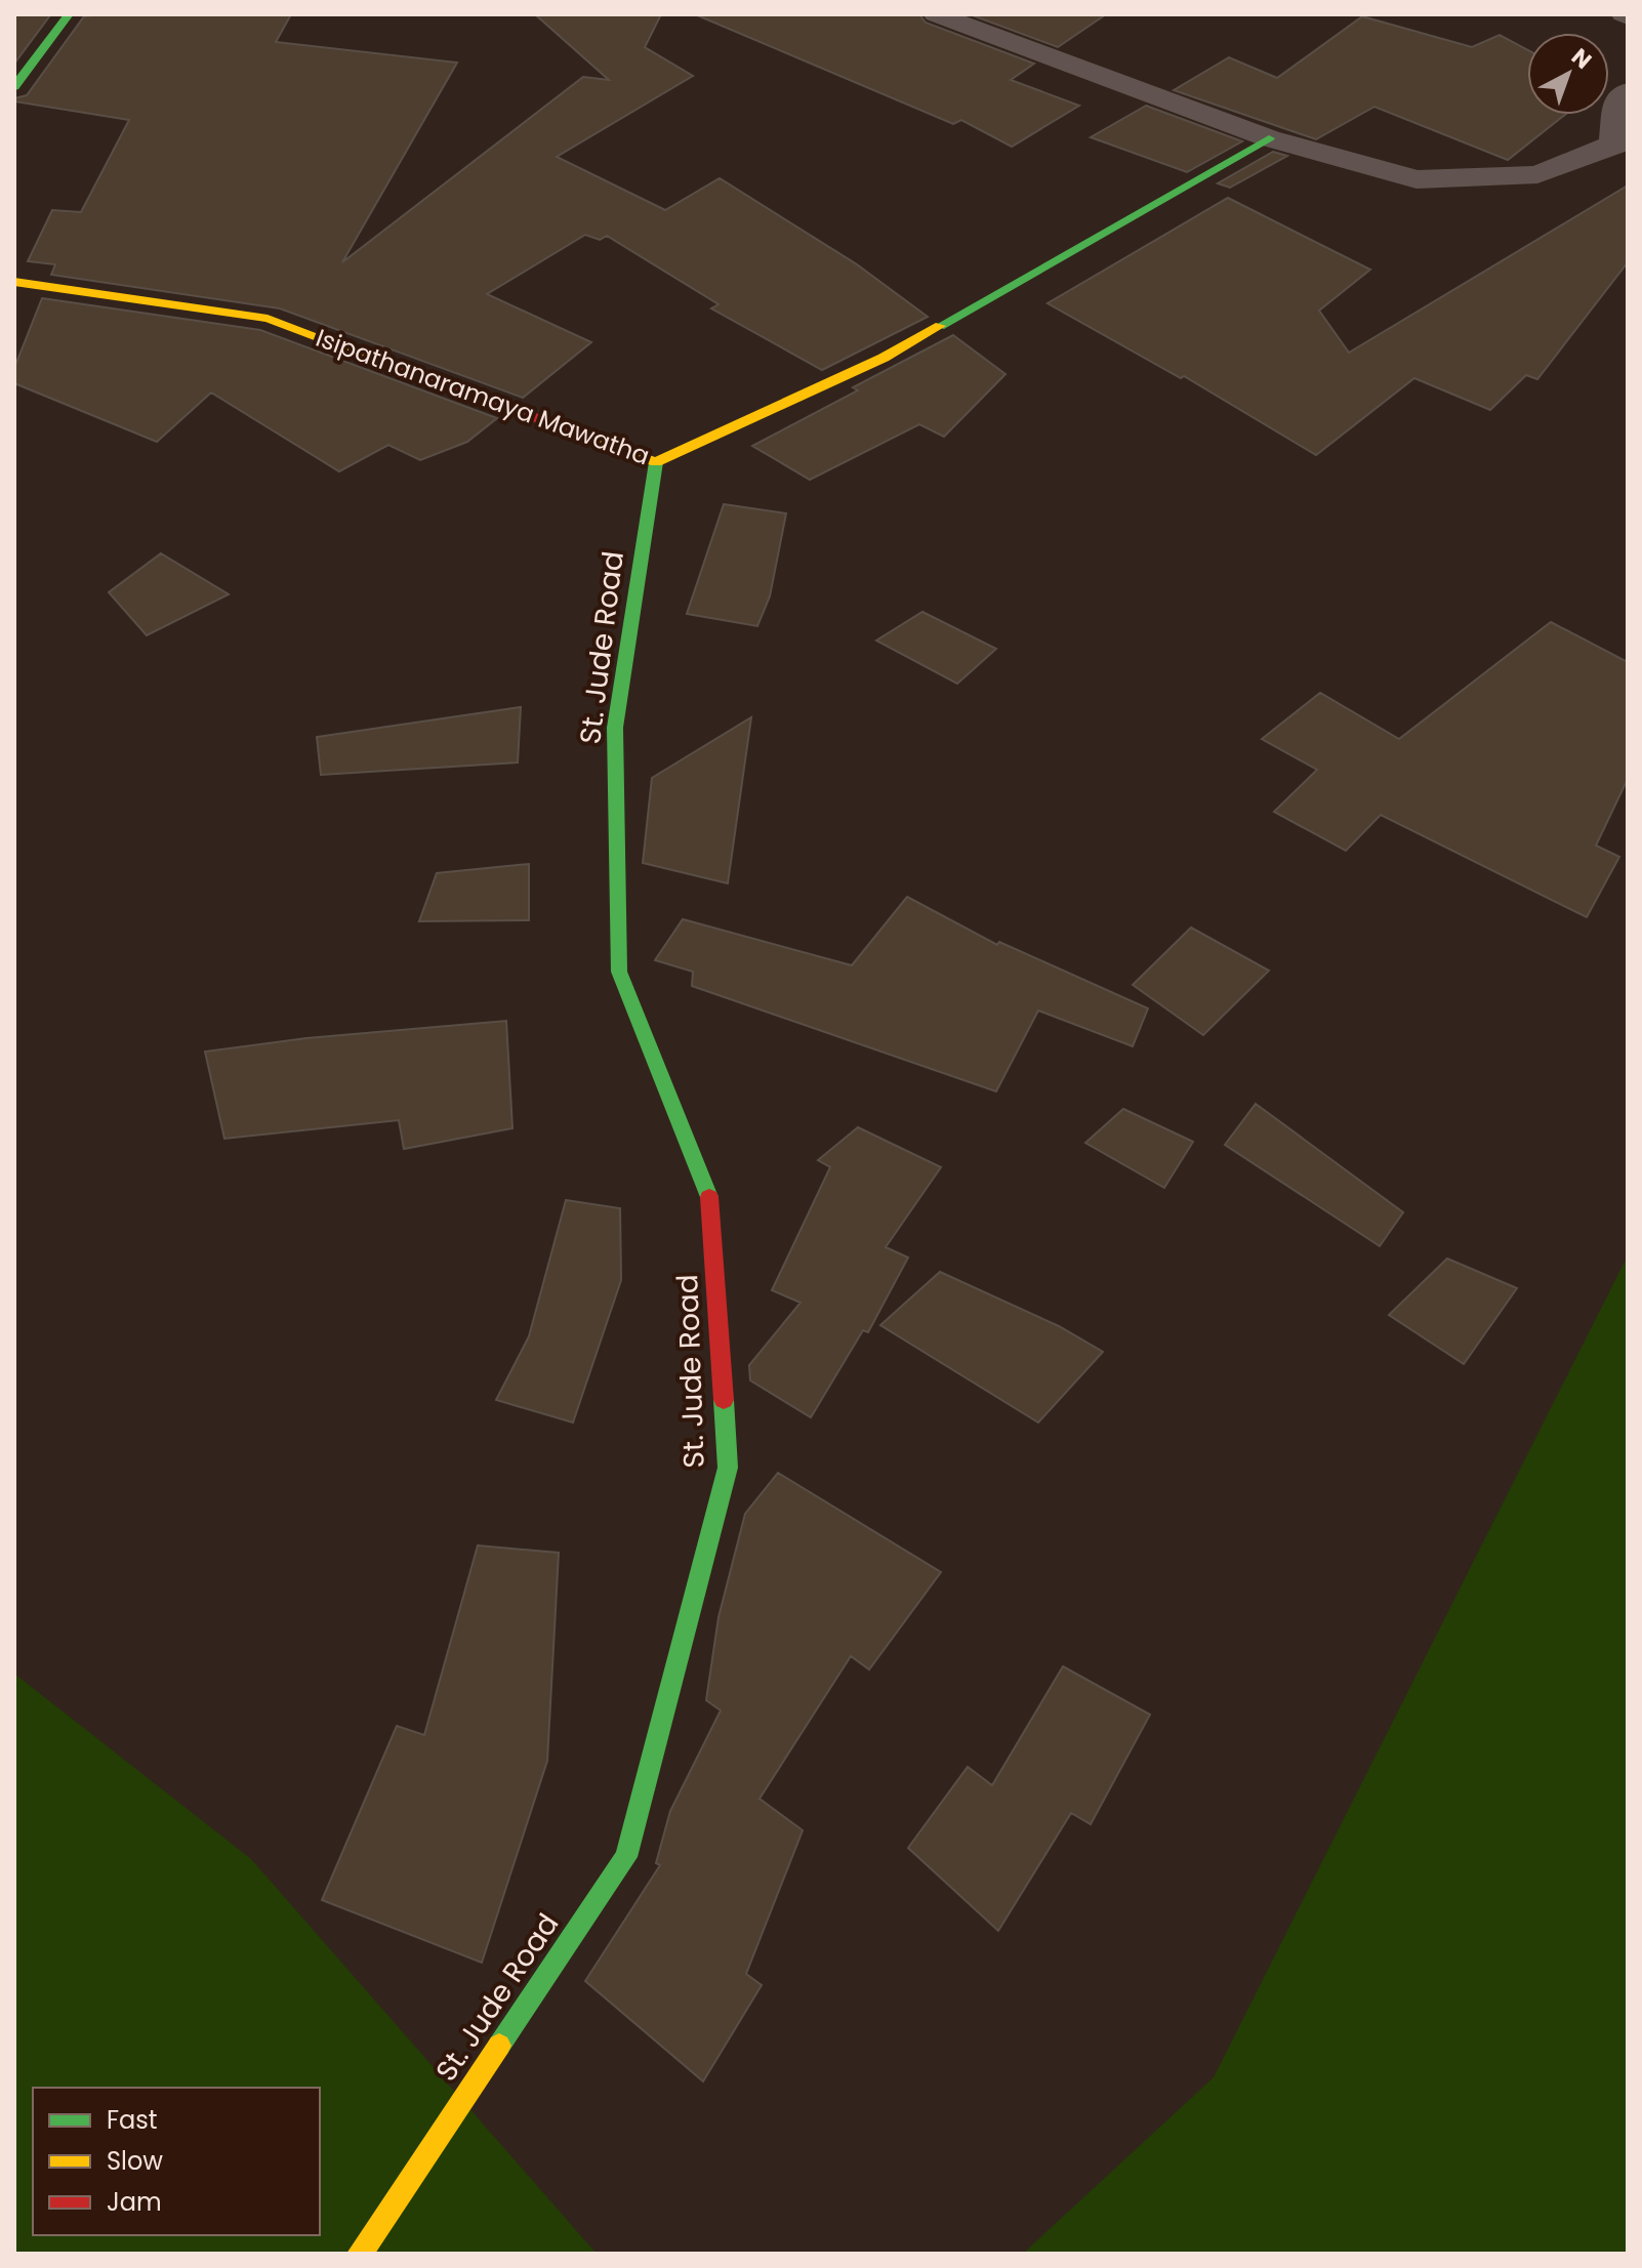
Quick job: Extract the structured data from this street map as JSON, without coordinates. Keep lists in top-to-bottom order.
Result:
{
  "streets": {
    "street": ["Isipathanaramaya Mawatha", "St. Jude Road"]
  },
  "crossings": [
    ["Isipathanaramaya Mawatha", "St. Jude Road"]
  ],
  "legend": ["Fast", "Slow", "Jam"],
  "north": "top right"
}
